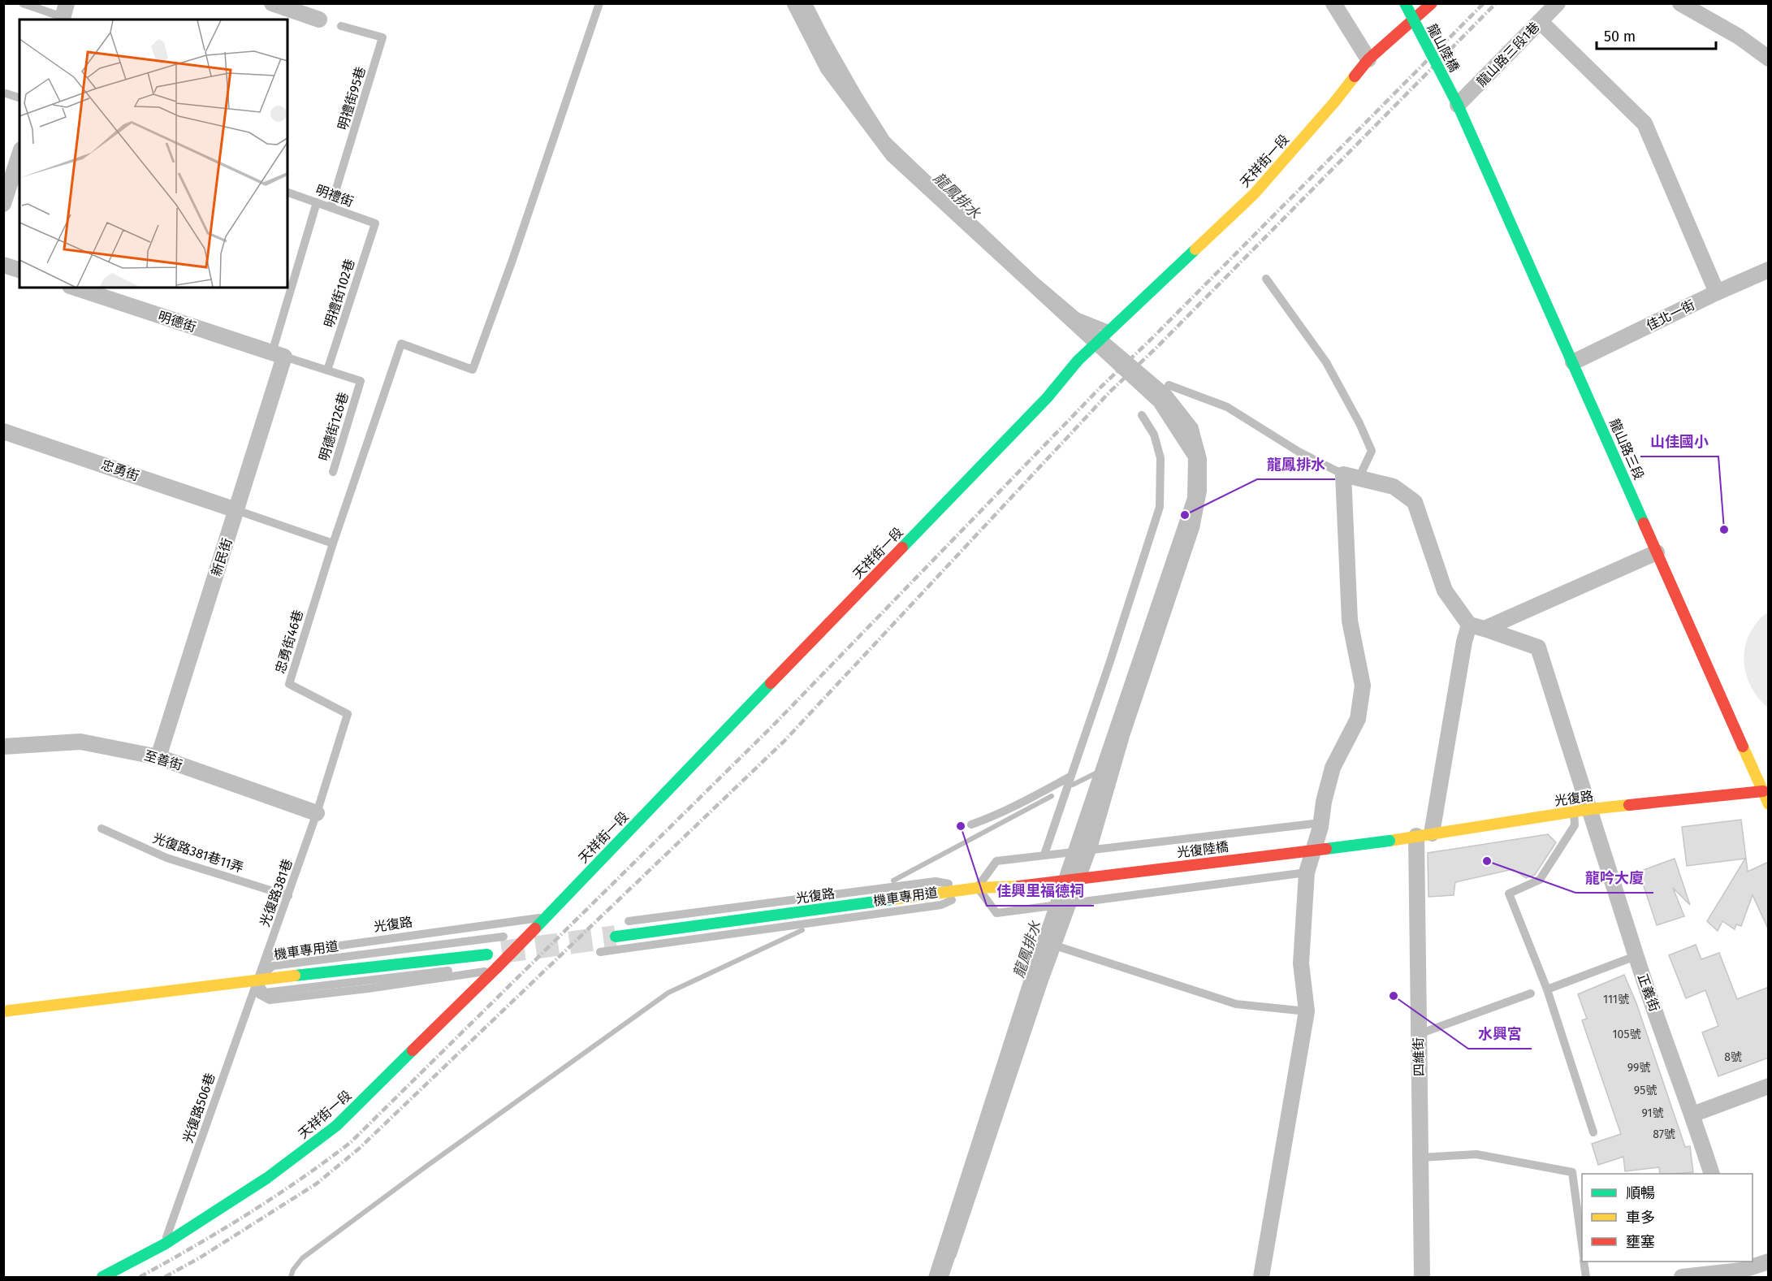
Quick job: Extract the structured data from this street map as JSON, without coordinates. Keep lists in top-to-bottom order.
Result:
{
  "streets": {
    "street": [
      "龍山陸橋",
      "龍山路三段1巷",
      "天祥街一段",
      "佳北一街",
      "明德街",
      "龍山路三段",
      "忠勇街",
      "新民街",
      "至善街",
      "光復路",
      "光復陸橋",
      "正義街",
      "四維街"
    ],
    "lane": [
      "明禮街95巷",
      "明禮街",
      "明禮街102巷",
      "明德街126巷",
      "忠勇街46巷",
      "光復路381巷11弄",
      "光復路381巷",
      "機車專用道",
      "光復路506巷"
    ]
  },
  "crossings": [
    ["龍山陸橋", "龍山路三段1巷"],
    ["龍山陸橋", "龍山路三段"],
    ["龍山路三段1巷", "龍山路三段"],
    ["明禮街95巷", "明禮街"],
    ["天祥街一段", "光復路"],
    ["天祥街一段", "光復路506巷"],
    ["明禮街", "明禮街102巷"],
    ["明禮街102巷", "明德街126巷"],
    ["佳北一街", "龍山路三段"],
    ["明德街", "明德街126巷"],
    ["明德街", "新民街"],
    ["明德街126巷", "新民街"],
    ["龍山路三段", "光復路"],
    ["忠勇街", "新民街"],
    ["新民街", "至善街"],
    ["忠勇街46巷", "至善街"],
    ["忠勇街46巷", "光復路381巷"],
    ["至善街", "光復路381巷"],
    ["光復路", "光復陸橋"],
    ["光復路", "光復路381巷"],
    ["光復路", "機車專用道"],
    ["光復路", "正義街"],
    ["光復路", "四維街"],
    ["光復路", "光復路506巷"],
    ["光復路381巷11弄", "光復路381巷"],
    ["光復路381巷", "機車專用道"],
    ["光復路381巷", "光復路506巷"],
    ["機車專用道", "光復路506巷"],
    ["正義街", "四維街"]
  ],
  "water": ["龍鳳排水"],
  "places": [
    "龍鳳排水",
    "山佳國小",
    "佳興里福德祠",
    "龍吟大廈",
    "水興宮"
  ],
  "house_numbers": [
    "111號",
    "105號",
    "8號",
    "99號",
    "95號",
    "91號",
    "87號"
  ],
  "legend": ["順暢", "車多", "壅塞"],
  "scale_bar": "50 m"
}
